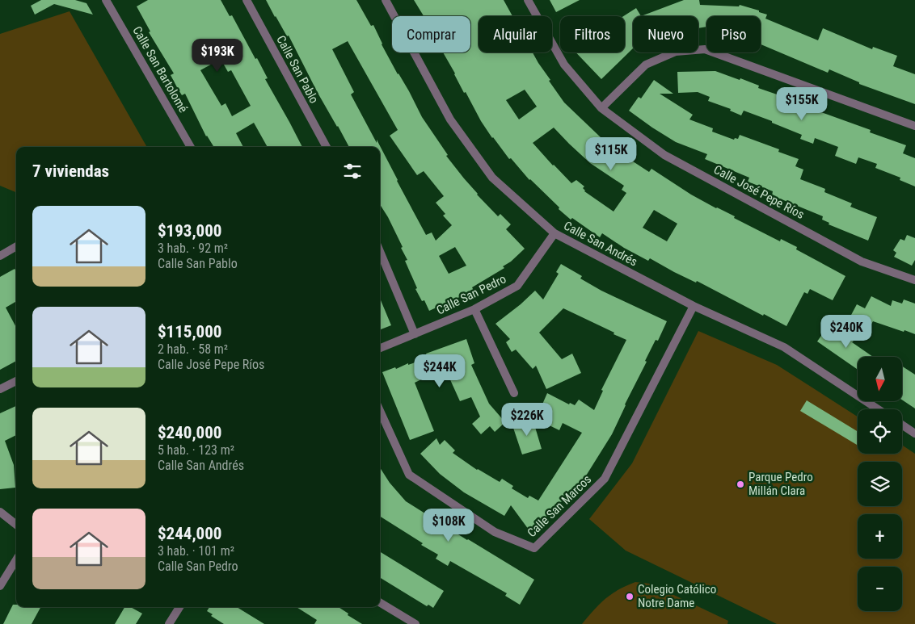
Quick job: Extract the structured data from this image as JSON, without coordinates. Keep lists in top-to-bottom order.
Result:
{
  "streets": {
    "street": [
      "Calle San Bartolomé",
      "Calle San Pablo",
      "Calle José Pepe Ríos",
      "Calle San Andrés",
      "Calle San Pedro",
      "Calle San Marcos"
    ]
  },
  "crossings": [
    ["Calle San Andrés", "Calle San Pedro"],
    ["Calle San Andrés", "Calle San Marcos"]
  ],
  "places": ["Parque Pedro Millán Clara", "Colegio Católico Notre Dame"],
  "north": "bottom",
  "page": {
    "chip": [
      "Comprar",
      "Alquilar",
      "Filtros",
      "Nuevo",
      "Piso"
    ],
    "price": [
      "$193K",
      "$155K",
      "$115K",
      "$240K",
      "$244K",
      "$226K",
      "$108K"
    ],
    "heading": "7 viviendas",
    "list": [
      {
        "name": "$193,000",
        "note": "3 hab. · 92 m² · Calle San Pablo"
      },
      {
        "name": "$115,000",
        "note": "2 hab. · 58 m² · Calle José Pepe Ríos"
      },
      {
        "name": "$240,000",
        "note": "5 hab. · 123 m² · Calle San Andrés"
      },
      {
        "name": "$244,000",
        "note": "3 hab. · 101 m² · Calle San Pedro"
      }
    ],
    "map_buttons": ["+", "−"]
  }
}
